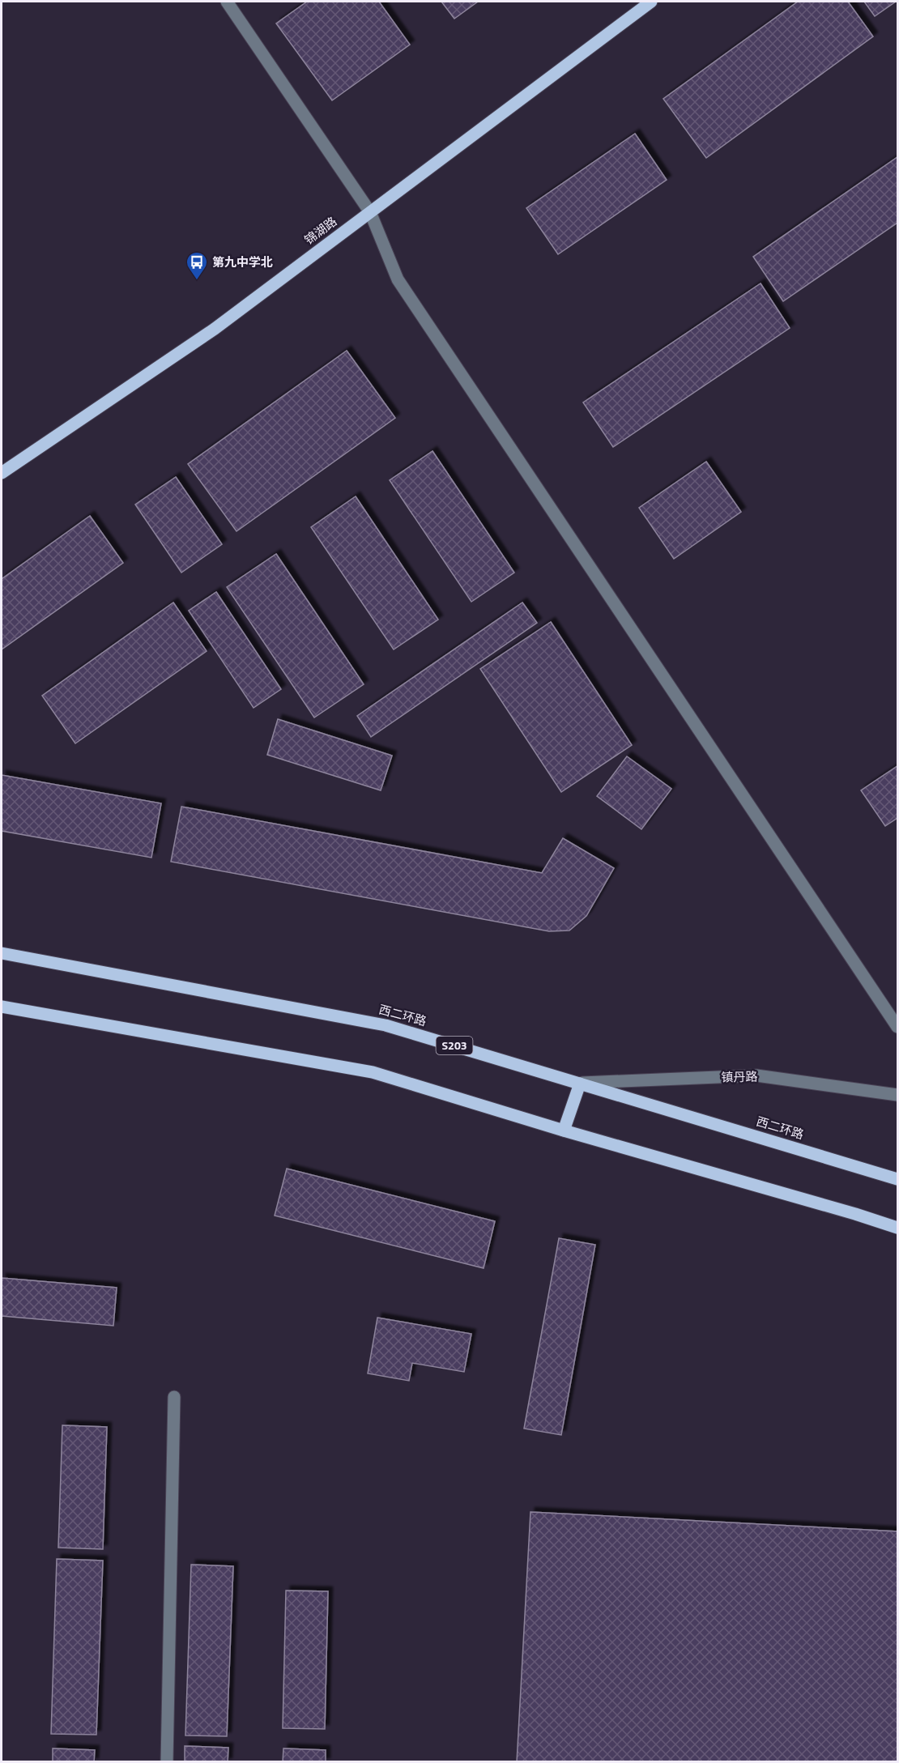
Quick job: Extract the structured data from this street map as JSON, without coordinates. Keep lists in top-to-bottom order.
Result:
{
  "streets": {
    "main road": ["锦湖路", "西二环路", "S203"],
    "street": ["镇丹路"]
  },
  "crossings": [
    ["西二环路", "镇丹路"]
  ],
  "places": {
    "bus stop": ["第九中学北"]
  }
}
